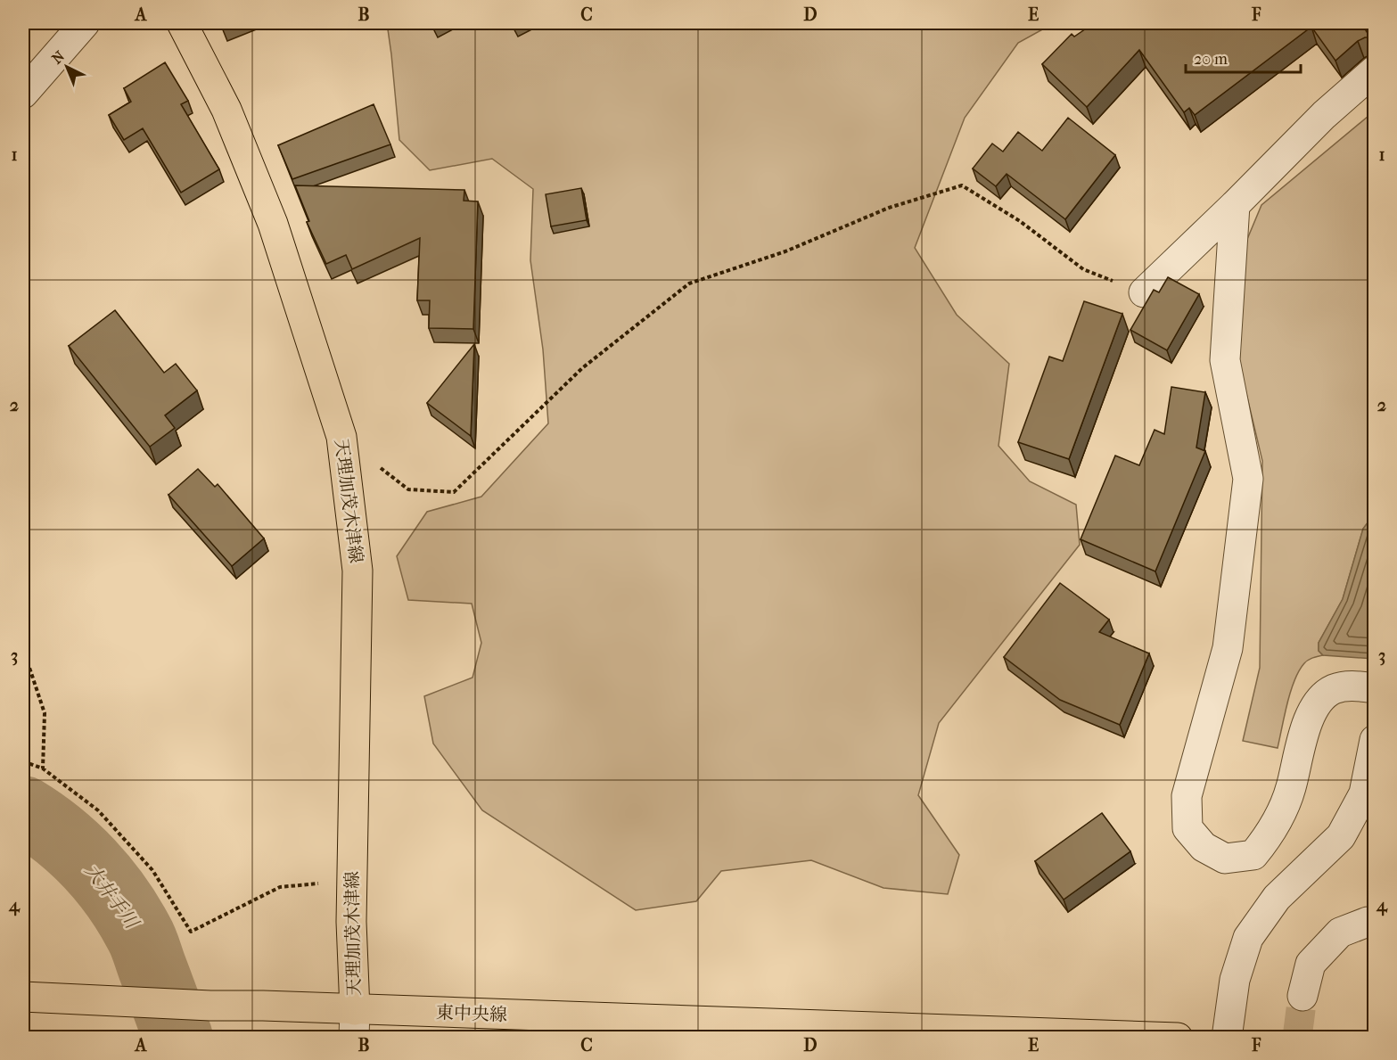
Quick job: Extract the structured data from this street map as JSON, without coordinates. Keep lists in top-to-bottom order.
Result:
{
  "streets": {
    "main road": ["天理加茂木津線", "東中央線"]
  },
  "crossings": [
    ["天理加茂木津線", "東中央線"]
  ],
  "water": ["大井手川"],
  "scale_bar": "20 m",
  "north": "top left",
  "grid": {
    "columns": [
      "A",
      "B",
      "C",
      "D",
      "E",
      "F"
    ],
    "rows": [
      "1",
      "2",
      "3",
      "4"
    ]
  }
}
